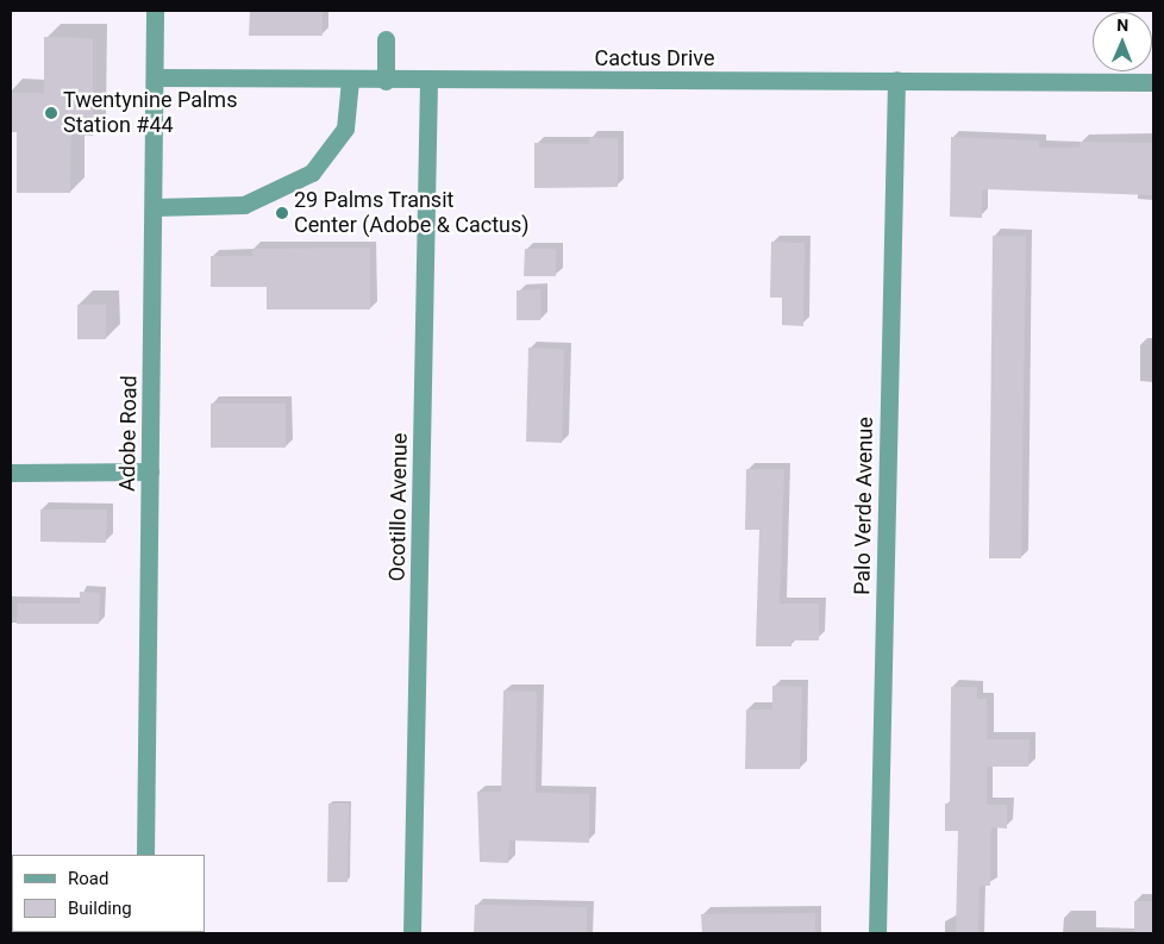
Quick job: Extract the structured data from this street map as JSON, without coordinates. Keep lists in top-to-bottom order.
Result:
{
  "streets": {
    "street": [
      "Cactus Drive",
      "Adobe Road",
      "Palo Verde Avenue",
      "Ocotillo Avenue"
    ]
  },
  "crossings": [
    ["Cactus Drive", "Adobe Road"],
    ["Cactus Drive", "Palo Verde Avenue"],
    ["Cactus Drive", "Ocotillo Avenue"]
  ],
  "places": ["Twentynine Palms Station #44", "29 Palms Transit Center (Adobe & Cactus)"],
  "legend": ["Road", "Building"],
  "north": "top"
}
